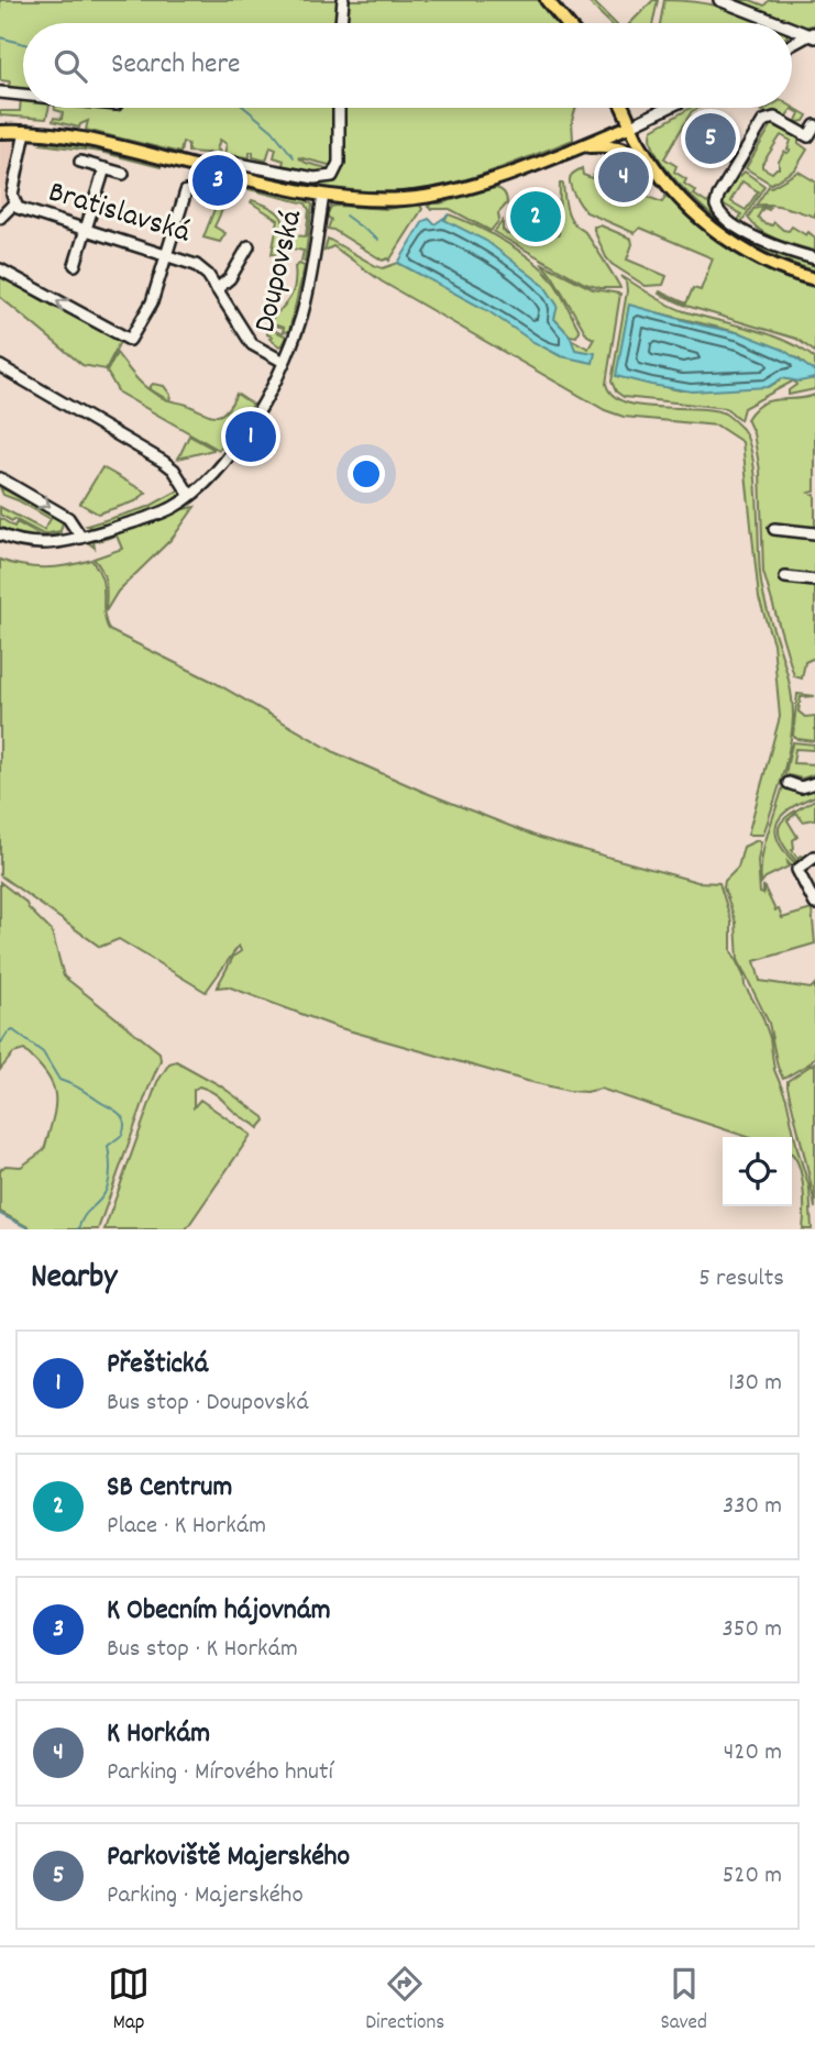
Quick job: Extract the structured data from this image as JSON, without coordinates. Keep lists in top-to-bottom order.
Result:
{
  "streets": {
    "street": ["Bratislavská", "Doupovská"]
  },
  "crossings": [
    ["Bratislavská", "Doupovská"]
  ],
  "page": {
    "search": "Search here",
    "pins": [
      "5",
      "4",
      "3",
      "2",
      "1"
    ],
    "heading": ["Nearby", "5 results"],
    "list": [
      {
        "mark": "1",
        "name": "Přeštická",
        "note": "Bus stop · Doupovská",
        "value": "130 m"
      },
      {
        "mark": "2",
        "name": "SB Centrum",
        "note": "Place · K Horkám",
        "value": "330 m"
      },
      {
        "mark": "3",
        "name": "K Obecním hájovnám",
        "note": "Bus stop · K Horkám",
        "value": "350 m"
      },
      {
        "mark": "4",
        "name": "K Horkám",
        "note": "Parking · Mírového hnutí",
        "value": "420 m"
      },
      {
        "mark": "5",
        "name": "Parkoviště Majerského",
        "note": "Parking · Majerského",
        "value": "520 m"
      }
    ],
    "nav": ["Map", "Directions", "Saved"]
  }
}
